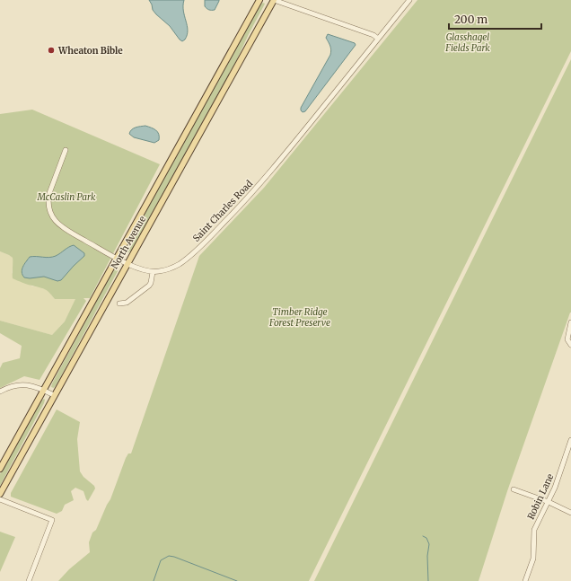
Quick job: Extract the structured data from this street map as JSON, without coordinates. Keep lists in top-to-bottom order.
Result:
{
  "streets": {
    "main road": ["North Avenue"],
    "street": ["Saint Charles Road", "Robin Lane"]
  },
  "crossings": [
    ["Saint Charles Road", "North Avenue"]
  ],
  "parks": ["Glasshagel Fields Park", "McCaslin Park", "Timber Ridge Forest Preserve"],
  "places": ["Wheaton Bible"],
  "scale_bar": "200 m"
}
